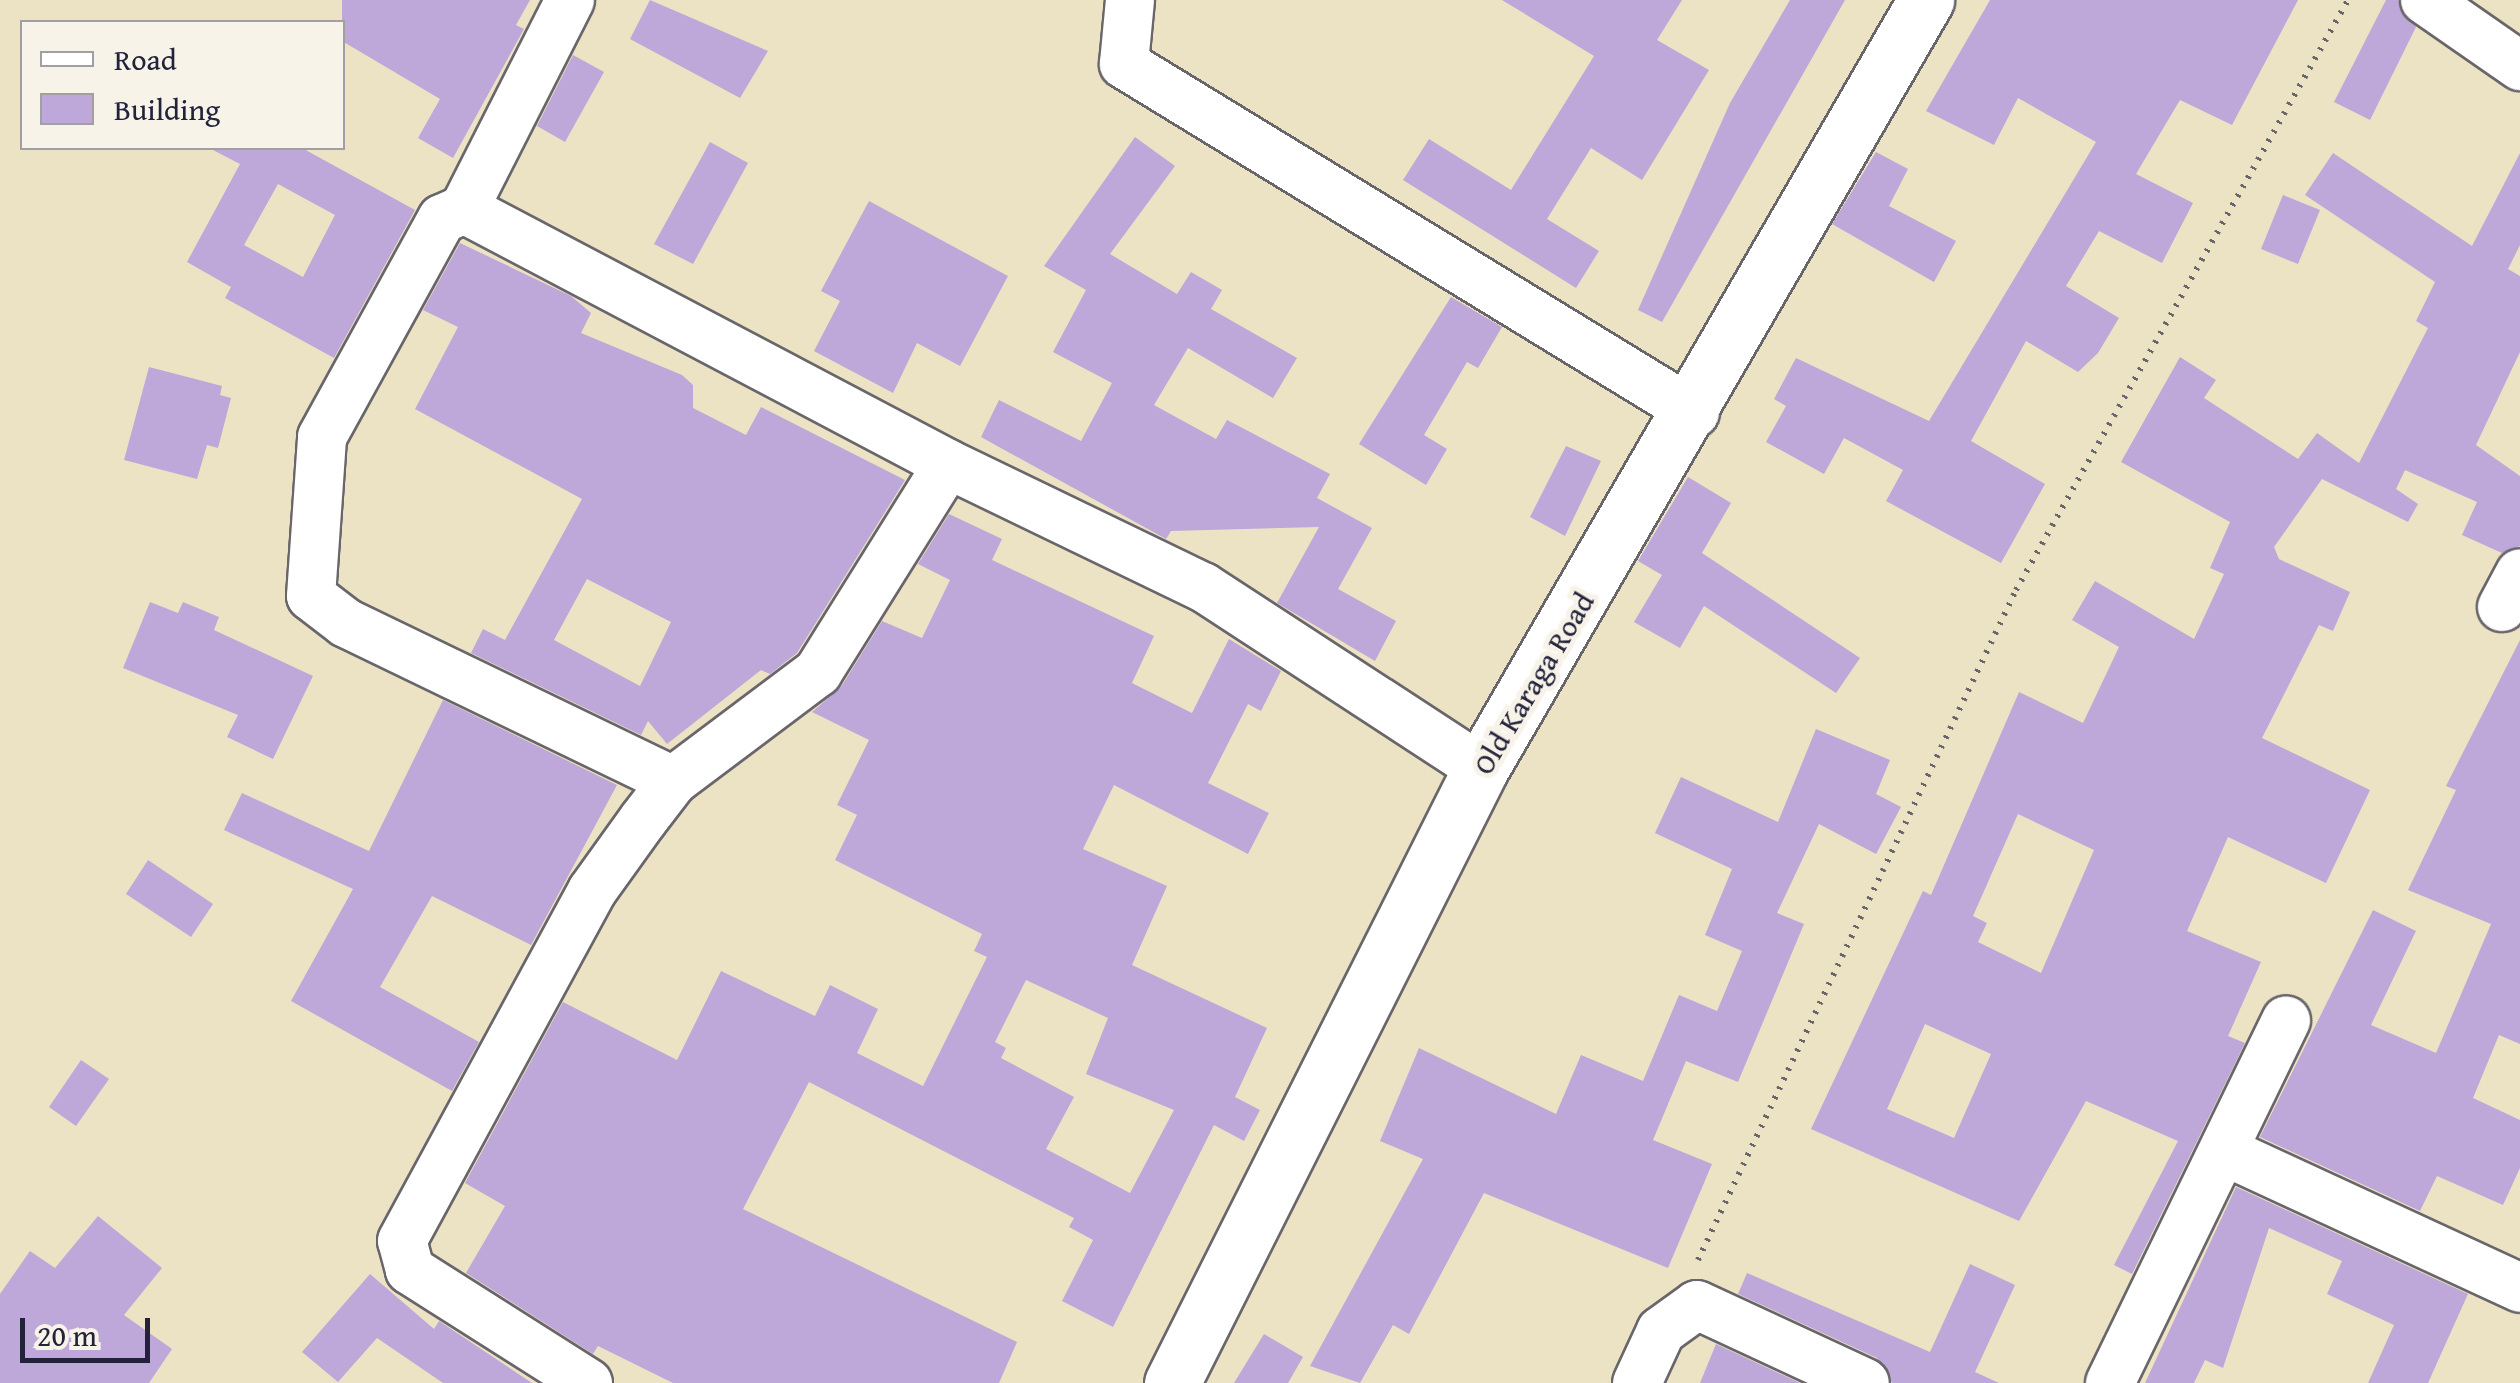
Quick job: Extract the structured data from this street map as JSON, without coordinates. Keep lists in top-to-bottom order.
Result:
{
  "streets": {
    "street": ["Old Karaga Road"]
  },
  "legend": ["Road", "Building"],
  "scale_bar": "20 m"
}
